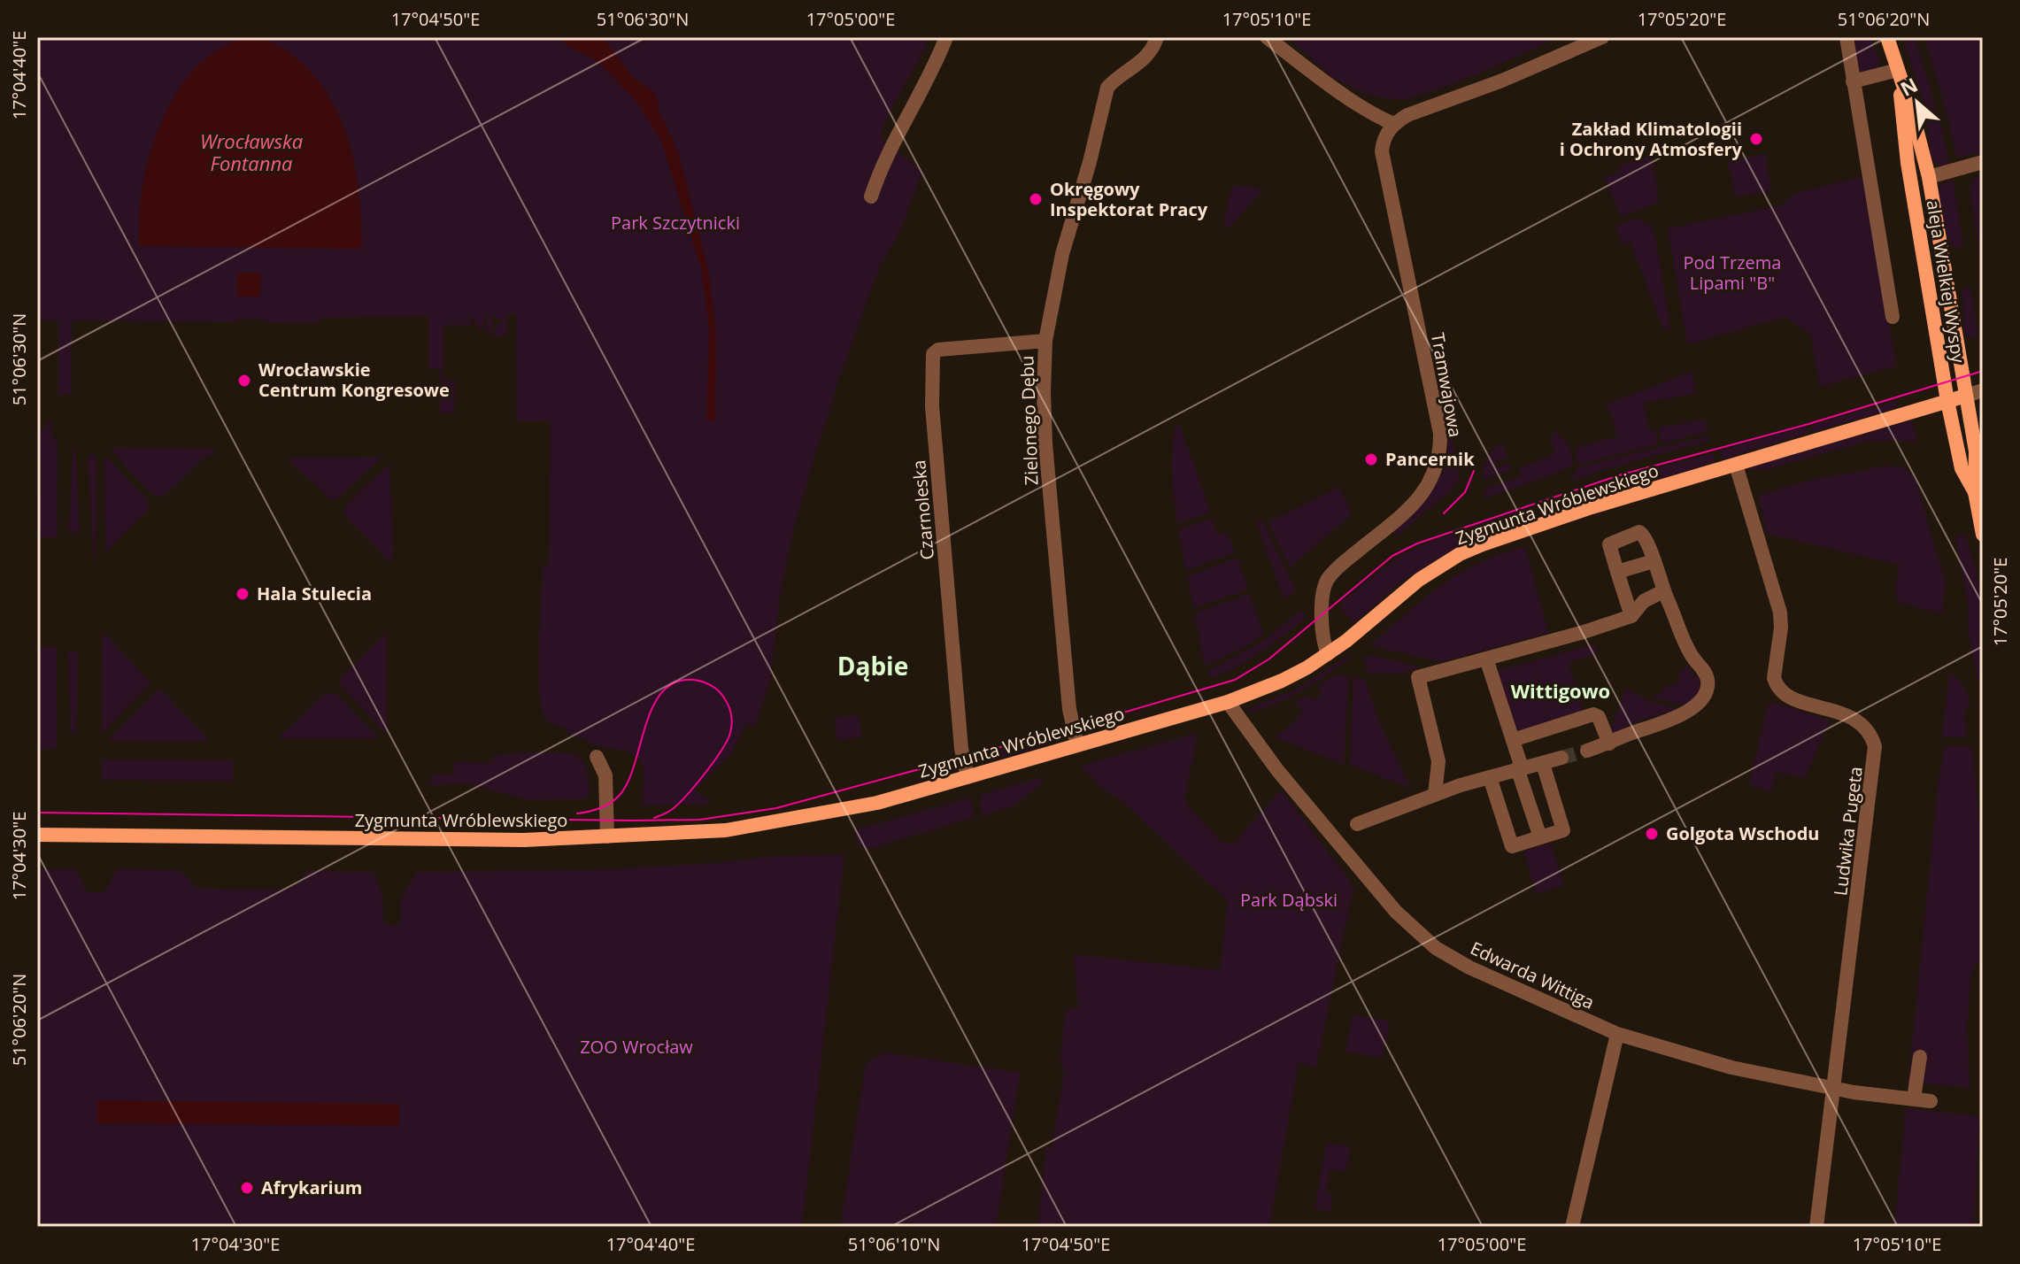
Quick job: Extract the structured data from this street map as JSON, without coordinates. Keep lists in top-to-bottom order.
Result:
{
  "streets": {
    "main road": ["aleja Wielkiej Wyspy", "Zygmunta Wróblewskiego"],
    "street": [
      "Tramwajowa",
      "Zielonego Dębu",
      "Czarnoleska",
      "Ludwika Pugeta",
      "Edwarda Wittiga"
    ]
  },
  "crossings": [
    ["aleja Wielkiej Wyspy", "Zygmunta Wróblewskiego"],
    ["Tramwajowa", "Zygmunta Wróblewskiego"],
    ["Zielonego Dębu", "Zygmunta Wróblewskiego"],
    ["Zielonego Dębu", "Czarnoleska"],
    ["Zygmunta Wróblewskiego", "Czarnoleska"],
    ["Zygmunta Wróblewskiego", "Ludwika Pugeta"],
    ["Zygmunta Wróblewskiego", "Edwarda Wittiga"],
    ["Ludwika Pugeta", "Edwarda Wittiga"]
  ],
  "districts": ["Dąbie", "Wittigowo"],
  "water": ["Wrocławska Fontanna"],
  "parks": [
    "Park Szczytnicki",
    "Pod Trzema Lipami \"B\"",
    "Park Dąbski",
    "ZOO Wrocław"
  ],
  "places": [
    "Zakład Klimatologii i Ochrony Atmosfery",
    "Okręgowy Inspektorat Pracy",
    "Wrocławskie Centrum Kongresowe",
    "Pancernik",
    "Hala Stulecia",
    "Golgota Wschodu",
    "Afrykarium"
  ],
  "north": "top left",
  "coordinates": [
    "17°04'50\"E",
    "51°06'30\"N",
    "17°05'00\"E",
    "17°05'10\"E",
    "17°05'20\"E",
    "51°06'20\"N",
    "17°04'40\"E",
    "17°04'30\"E",
    "51°06'10\"N"
  ]
}
